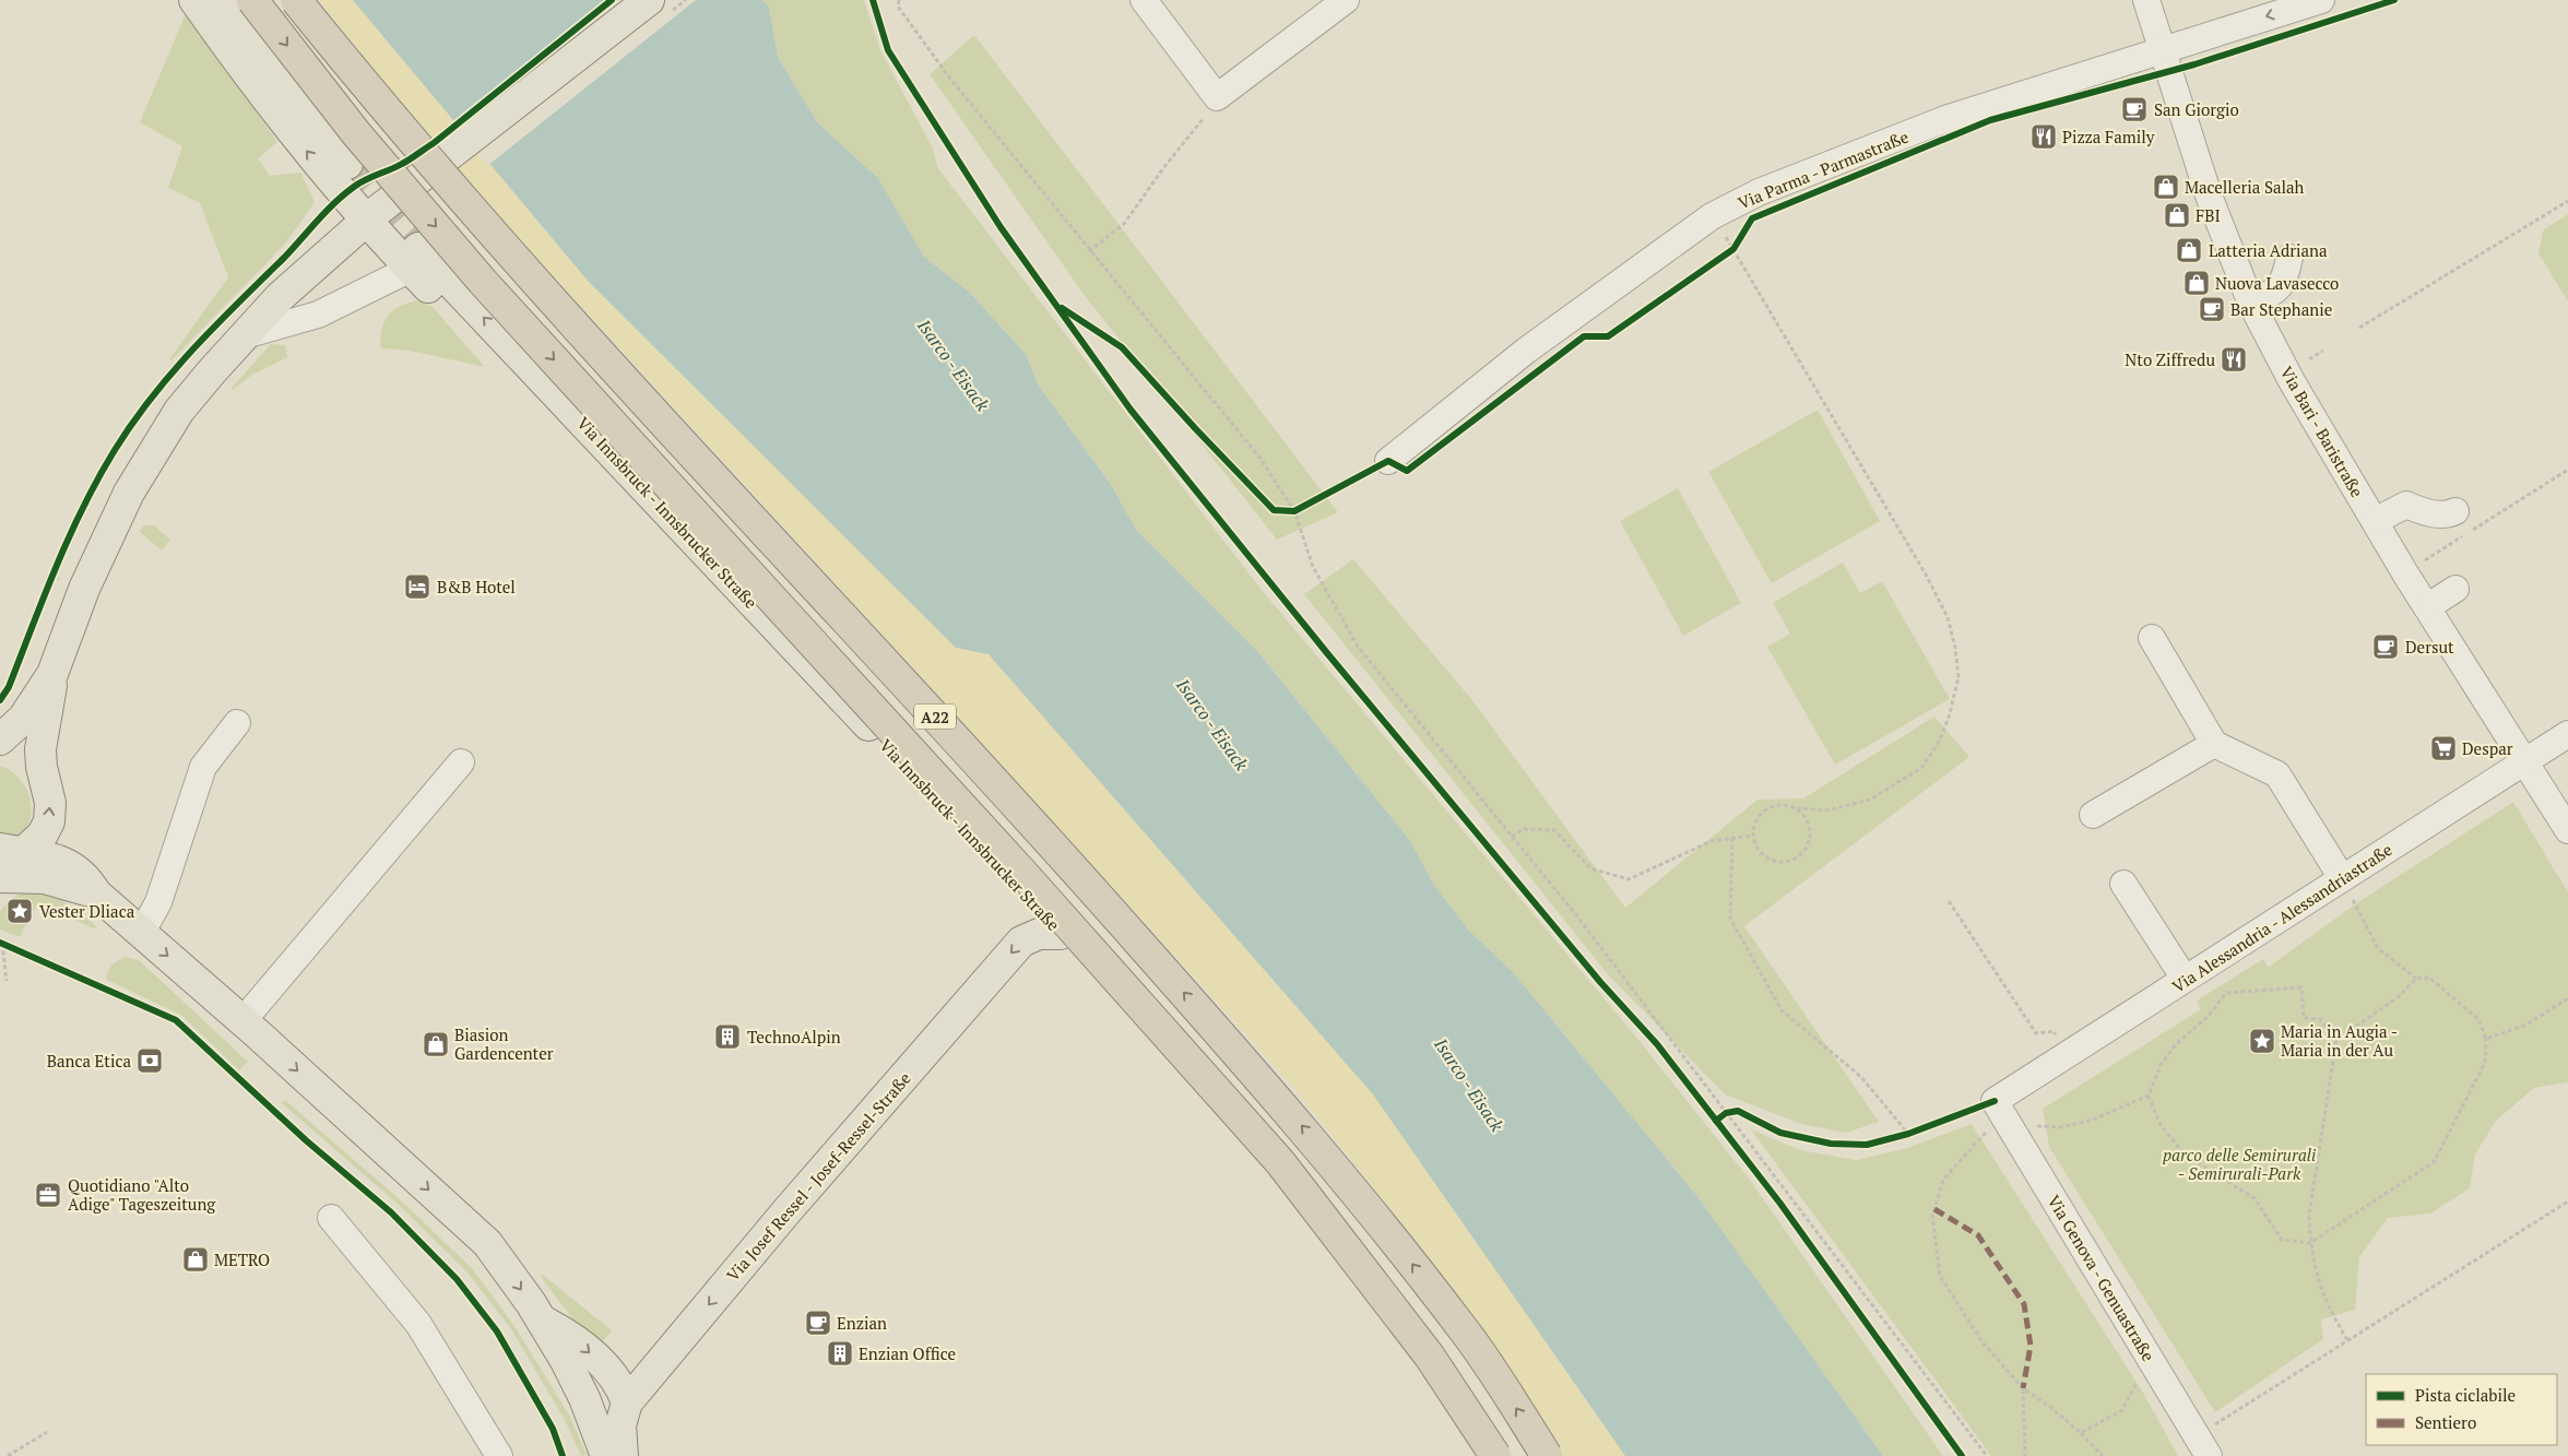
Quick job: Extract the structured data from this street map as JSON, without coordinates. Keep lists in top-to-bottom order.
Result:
{
  "streets": {
    "highway": ["A22"],
    "main road": ["Via Innsbruck - Innsbrucker Straße", "Via Josef Ressel - Josef-Ressel-Straße"],
    "street": [
      "Via Parma - Parmastraße",
      "Via Bari - Baristraße",
      "Via Alessandria - Alessandriastraße",
      "Via Genova - Genuastraße"
    ]
  },
  "crossings": [
    ["Via Parma - Parmastraße", "Via Bari - Baristraße"],
    ["Via Bari - Baristraße", "Via Alessandria - Alessandriastraße"],
    ["Via Innsbruck - Innsbrucker Straße", "Via Josef Ressel - Josef-Ressel-Straße"],
    ["Via Alessandria - Alessandriastraße", "Via Genova - Genuastraße"]
  ],
  "one_way": ["Via Innsbruck - Innsbrucker Straße", "Via Josef Ressel - Josef-Ressel-Straße"],
  "water": ["Isarco - Eisack"],
  "parks": ["parco delle Semirurali - Semirurali-Park"],
  "places": {
    "cafe": [
      "San Giorgio",
      "Bar Stephanie",
      "Dersut",
      "Enzian"
    ],
    "restaurant": ["Pizza Family", "Nto Ziffredu"],
    "shop": [
      "Macelleria Salah",
      "FBI",
      "Latteria Adriana",
      "Nuova Lavasecco",
      "Biasion Gardencenter",
      "METRO"
    ],
    "hotel": ["B&B Hotel"],
    "supermarket": ["Despar"],
    "place": ["Vester Dliaca", "Maria in Augia - Maria in der Au"],
    "building": ["TechnoAlpin", "Enzian Office"],
    "bank": ["Banca Etica"],
    "office": ["Quotidiano \"Alto Adige\" Tageszeitung"]
  },
  "legend": ["Pista ciclabile", "Sentiero"]
}
